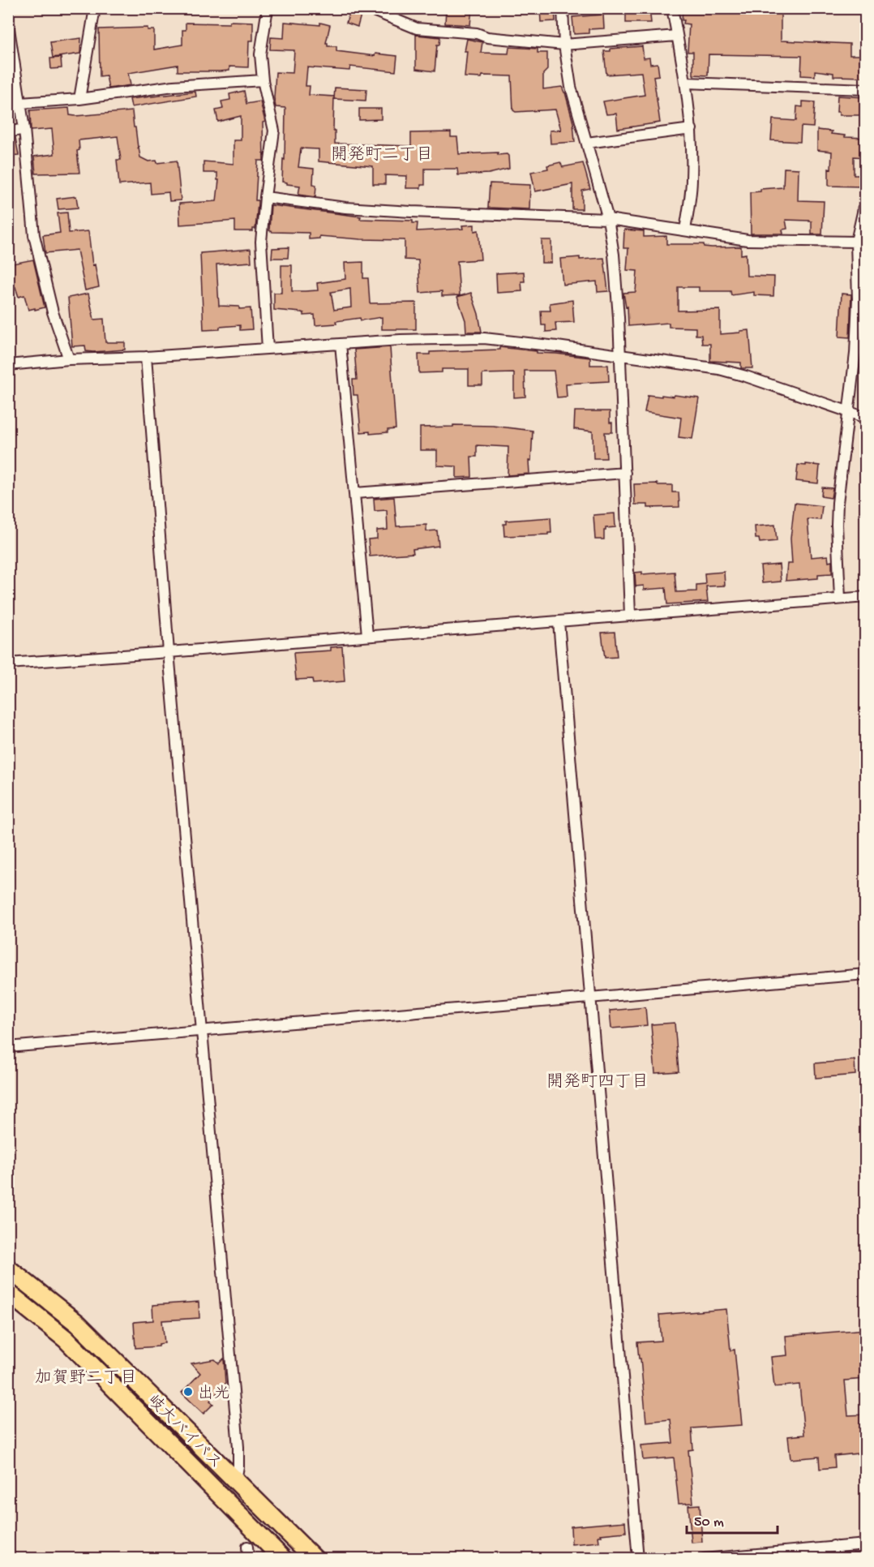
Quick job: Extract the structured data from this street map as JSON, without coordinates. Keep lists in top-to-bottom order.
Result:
{
  "streets": {
    "highway": ["岐大バイパス"]
  },
  "districts": ["開発町二丁目", "開発町四丁目", "加賀野二丁目"],
  "places": ["出光"],
  "scale_bar": "50 m"
}
